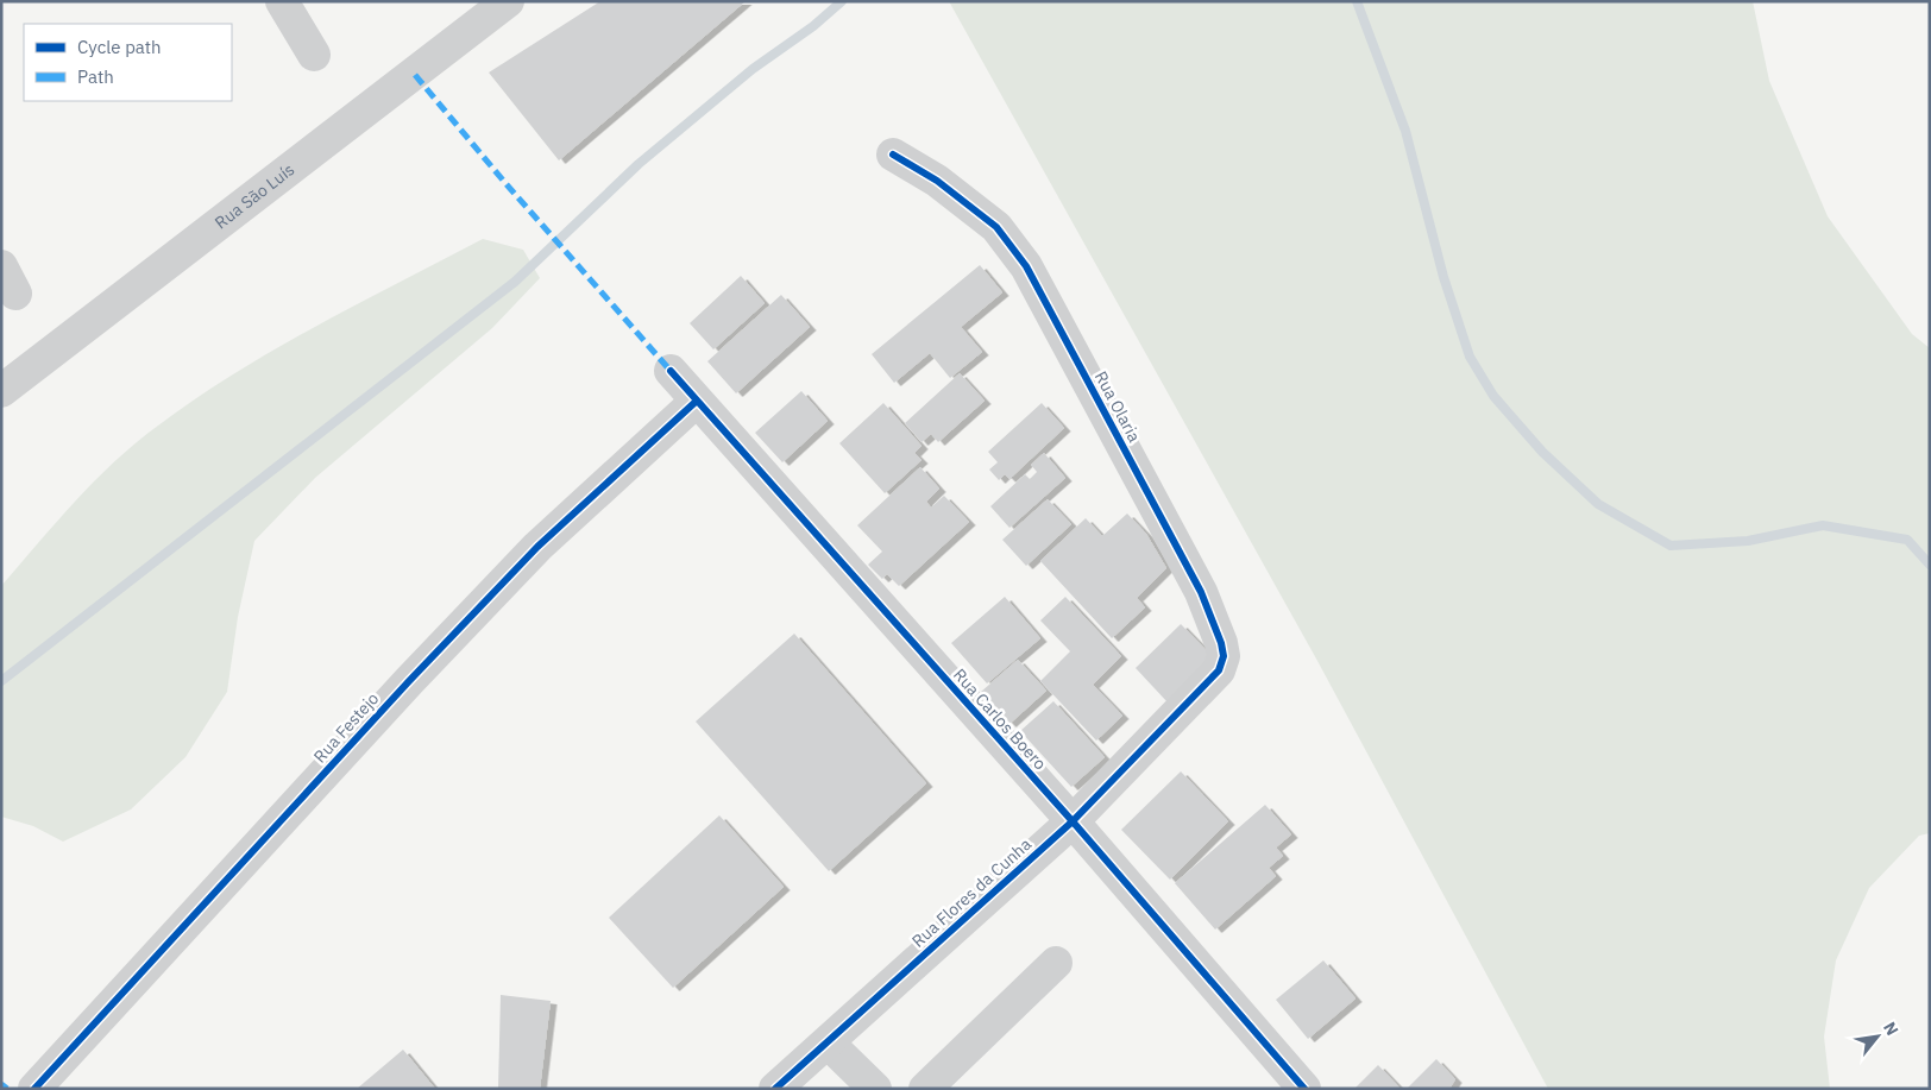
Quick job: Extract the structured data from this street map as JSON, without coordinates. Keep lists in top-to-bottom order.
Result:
{
  "streets": {
    "street": [
      "Rua São Luís",
      "Rua Olaria",
      "Rua Carlos Boero",
      "Rua Festejo",
      "Rua Flores da Cunha"
    ]
  },
  "crossings": [
    ["Rua Olaria", "Rua Flores da Cunha"],
    ["Rua Carlos Boero", "Rua Festejo"],
    ["Rua Carlos Boero", "Rua Flores da Cunha"]
  ],
  "legend": ["Cycle path", "Path"],
  "north": "top right"
}
